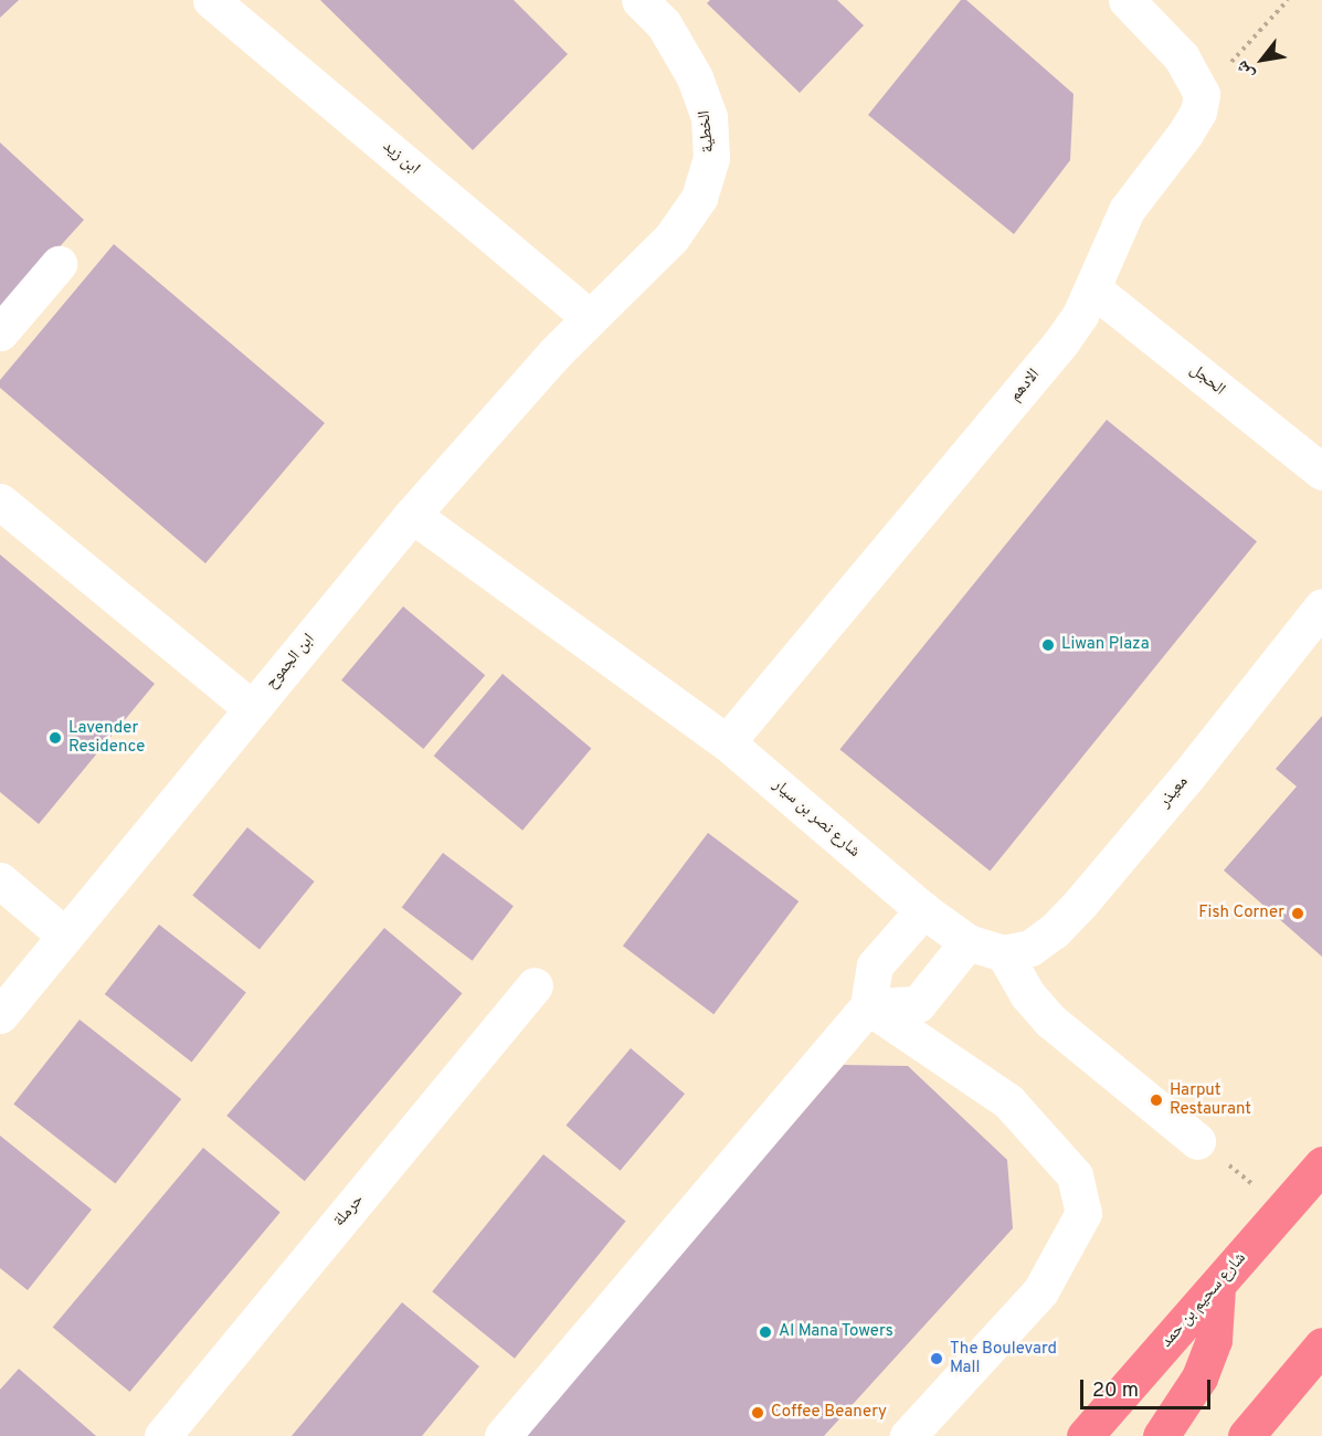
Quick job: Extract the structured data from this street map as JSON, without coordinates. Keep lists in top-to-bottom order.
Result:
{
  "streets": {
    "highway": ["شارع سحيم بن حمد"],
    "street": [
      "الخطية",
      "ابن زيد",
      "الحجل",
      "الادهم",
      "ابن الجموح",
      "معيذر",
      "شارع نصر بن سيار",
      "حرملة"
    ]
  },
  "crossings": [
    ["الخطية", "ابن زيد"],
    ["الخطية", "ابن الجموح"],
    ["ابن زيد", "ابن الجموح"],
    ["الحجل", "الادهم"],
    ["الادهم", "شارع نصر بن سيار"],
    ["ابن الجموح", "شارع نصر بن سيار"],
    ["معيذر", "شارع نصر بن سيار"]
  ],
  "places": [
    "Liwan Plaza",
    "Lavender Residence",
    "Fish Corner",
    "Harput Restaurant",
    "Al Mana Towers",
    "The Boulevard Mall",
    "Coffee Beanery"
  ],
  "scale_bar": "20 m",
  "north": "bottom left"
}
